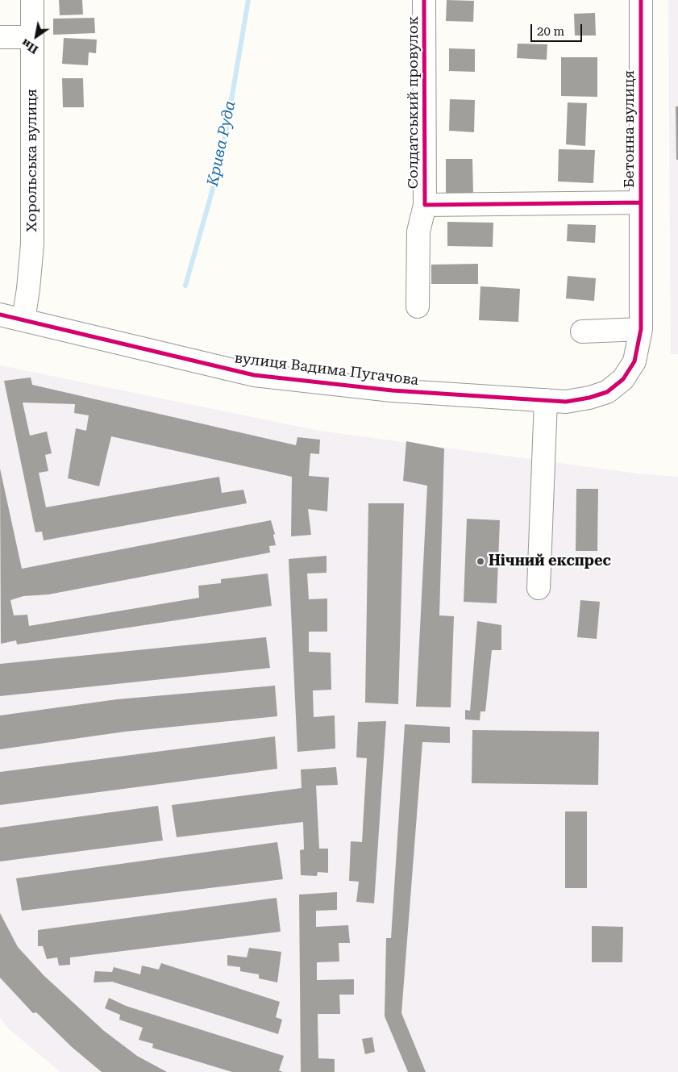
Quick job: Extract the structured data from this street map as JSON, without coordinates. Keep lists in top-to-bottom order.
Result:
{
  "streets": {
    "street": [
      "Солдатський провулок",
      "Бетонна вулиця",
      "Хорольська вулиця",
      "вулиця Вадима Пугачова"
    ]
  },
  "crossings": [
    ["Бетонна вулиця", "вулиця Вадима Пугачова"],
    ["Хорольська вулиця", "вулиця Вадима Пугачова"]
  ],
  "water": ["Крива Руда"],
  "places": ["Нічний експрес"],
  "scale_bar": "20 m",
  "north": "bottom left"
}
